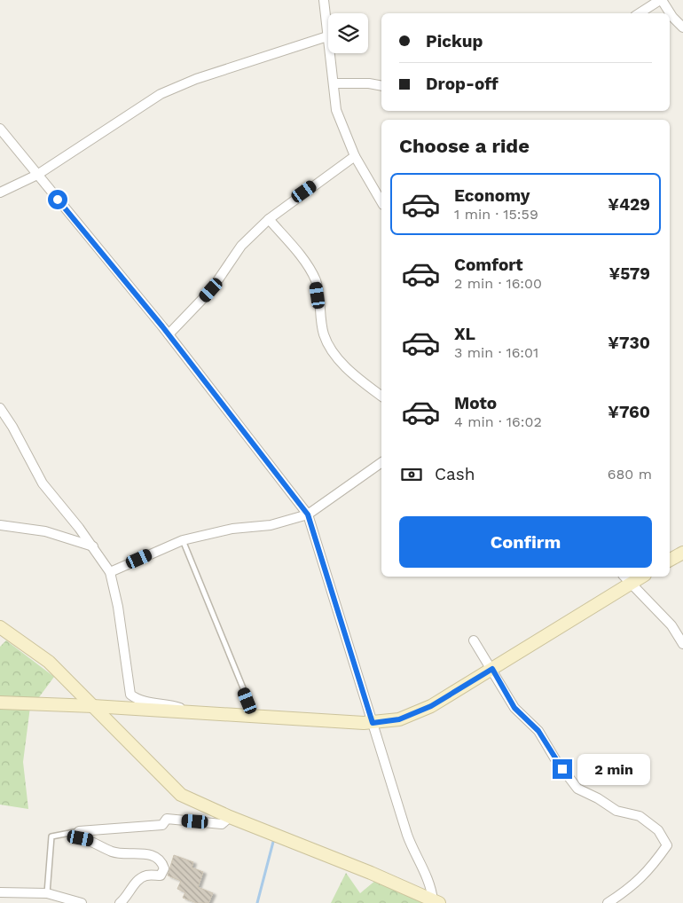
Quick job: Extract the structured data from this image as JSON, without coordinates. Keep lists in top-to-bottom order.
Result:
{
  "page": {
    "banner": ["Pickup", "Drop-off"],
    "heading": "Choose a ride",
    "list": [
      {
        "name": "Economy",
        "note": "1 min · 15:59",
        "value": "¥429"
      },
      {
        "name": "Comfort",
        "note": "2 min · 16:00",
        "value": "¥579"
      },
      {
        "name": "XL",
        "note": "3 min · 16:01",
        "value": "¥730"
      },
      {
        "name": "Moto",
        "note": "4 min · 16:02",
        "value": "¥760"
      }
    ],
    "pay": ["Cash", "680 m"],
    "buttons": "Confirm",
    "bubble": "2 min"
  }
}
